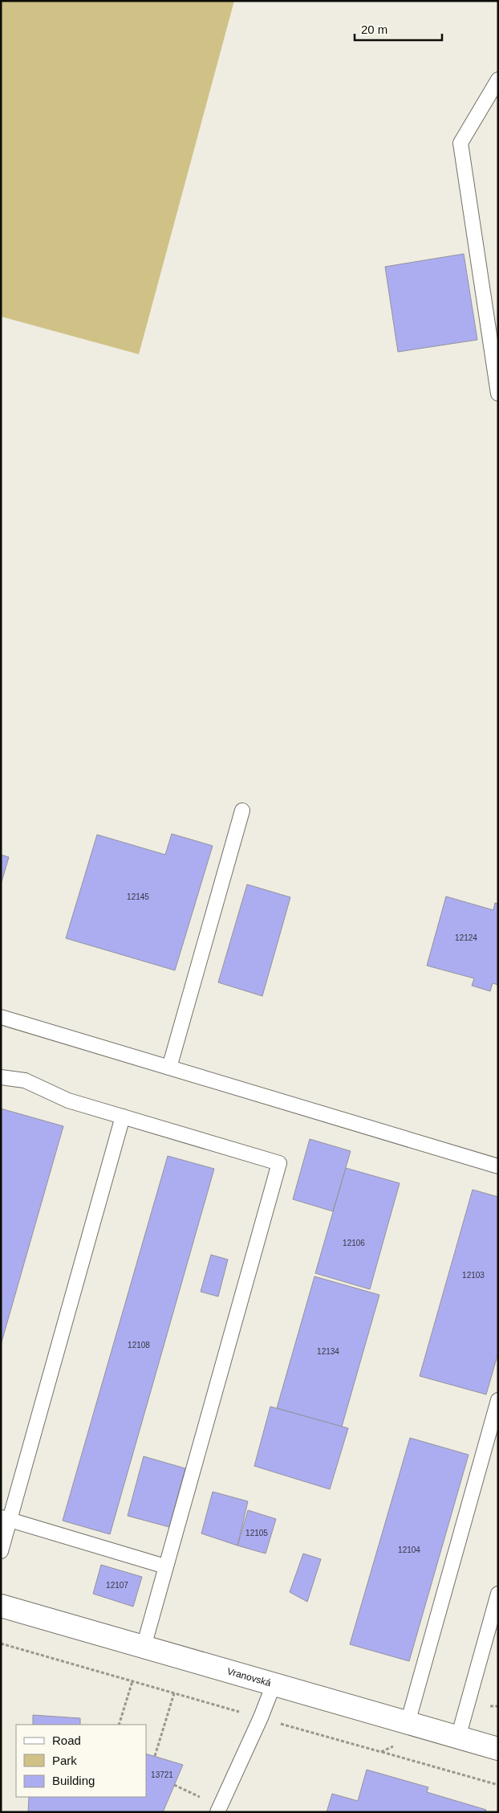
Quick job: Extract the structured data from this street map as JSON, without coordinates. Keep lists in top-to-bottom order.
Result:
{
  "streets": {
    "street": ["Vranovská"]
  },
  "house_numbers": [
    "12145",
    "12124",
    "12106",
    "12103",
    "12108",
    "12134",
    "12105",
    "12104",
    "12107",
    "13721"
  ],
  "legend": ["Road", "Park", "Building"],
  "scale_bar": "20 m"
}
